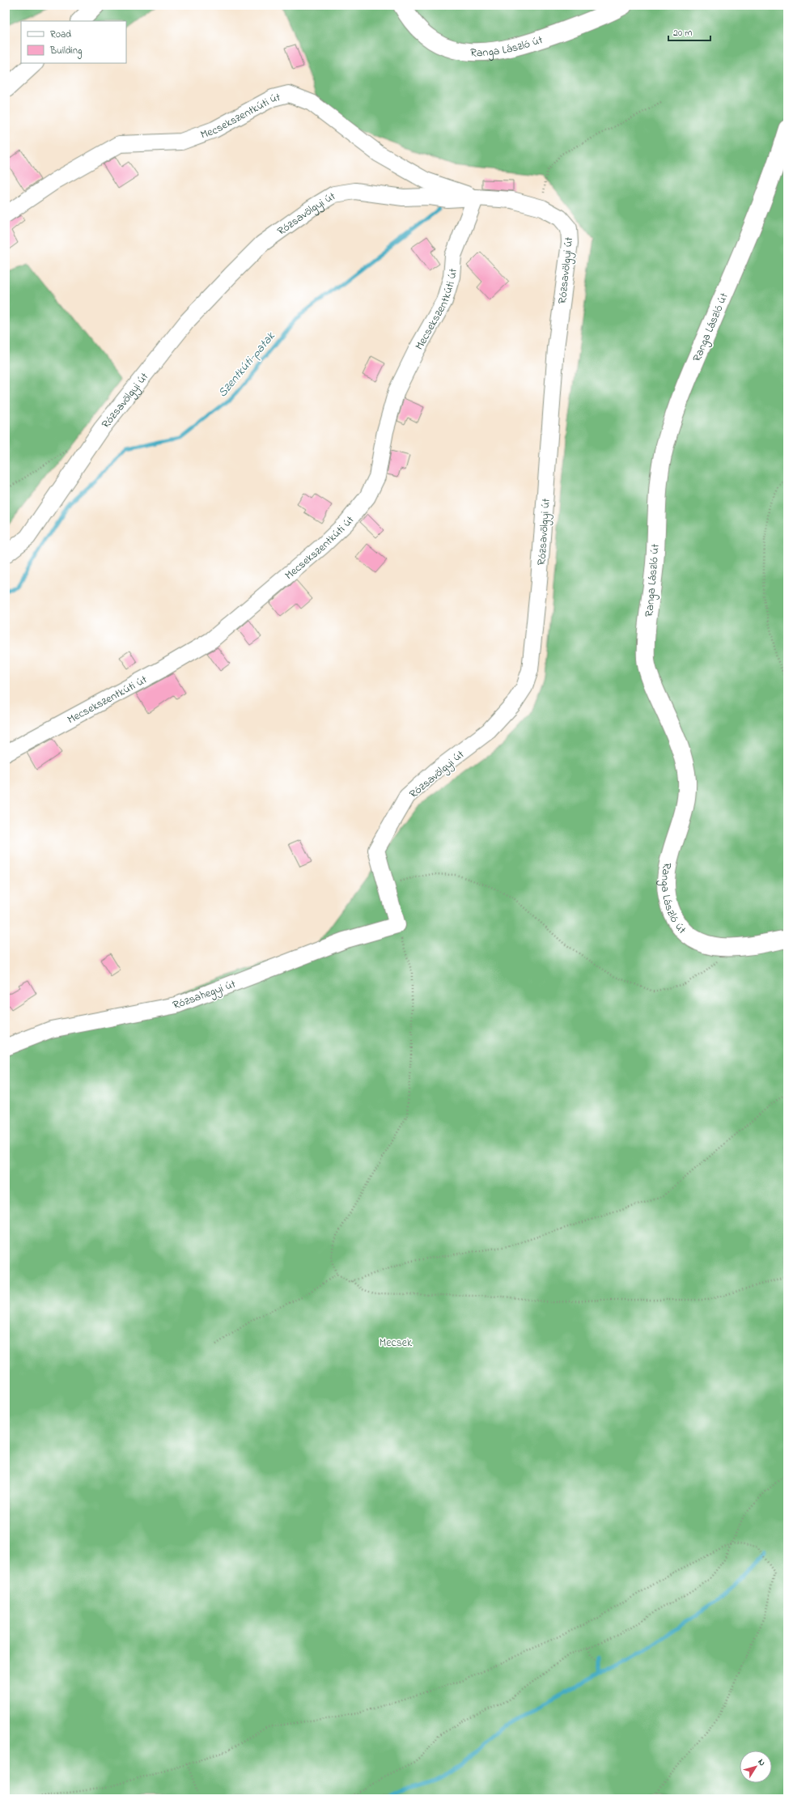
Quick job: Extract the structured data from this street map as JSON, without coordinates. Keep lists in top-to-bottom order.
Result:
{
  "streets": {
    "main road": ["Ranga László út"],
    "street": ["Mecsekszentkúti út", "Rózsavölgyi út", "Rózsahegyi út"]
  },
  "crossings": [
    ["Mecsekszentkúti út", "Rózsavölgyi út"],
    ["Rózsavölgyi út", "Rózsahegyi út"]
  ],
  "water": ["Szentkúti-patak"],
  "parks": ["Mecsek"],
  "legend": ["Road", "Building"],
  "scale_bar": "20 m",
  "north": "top right"
}
